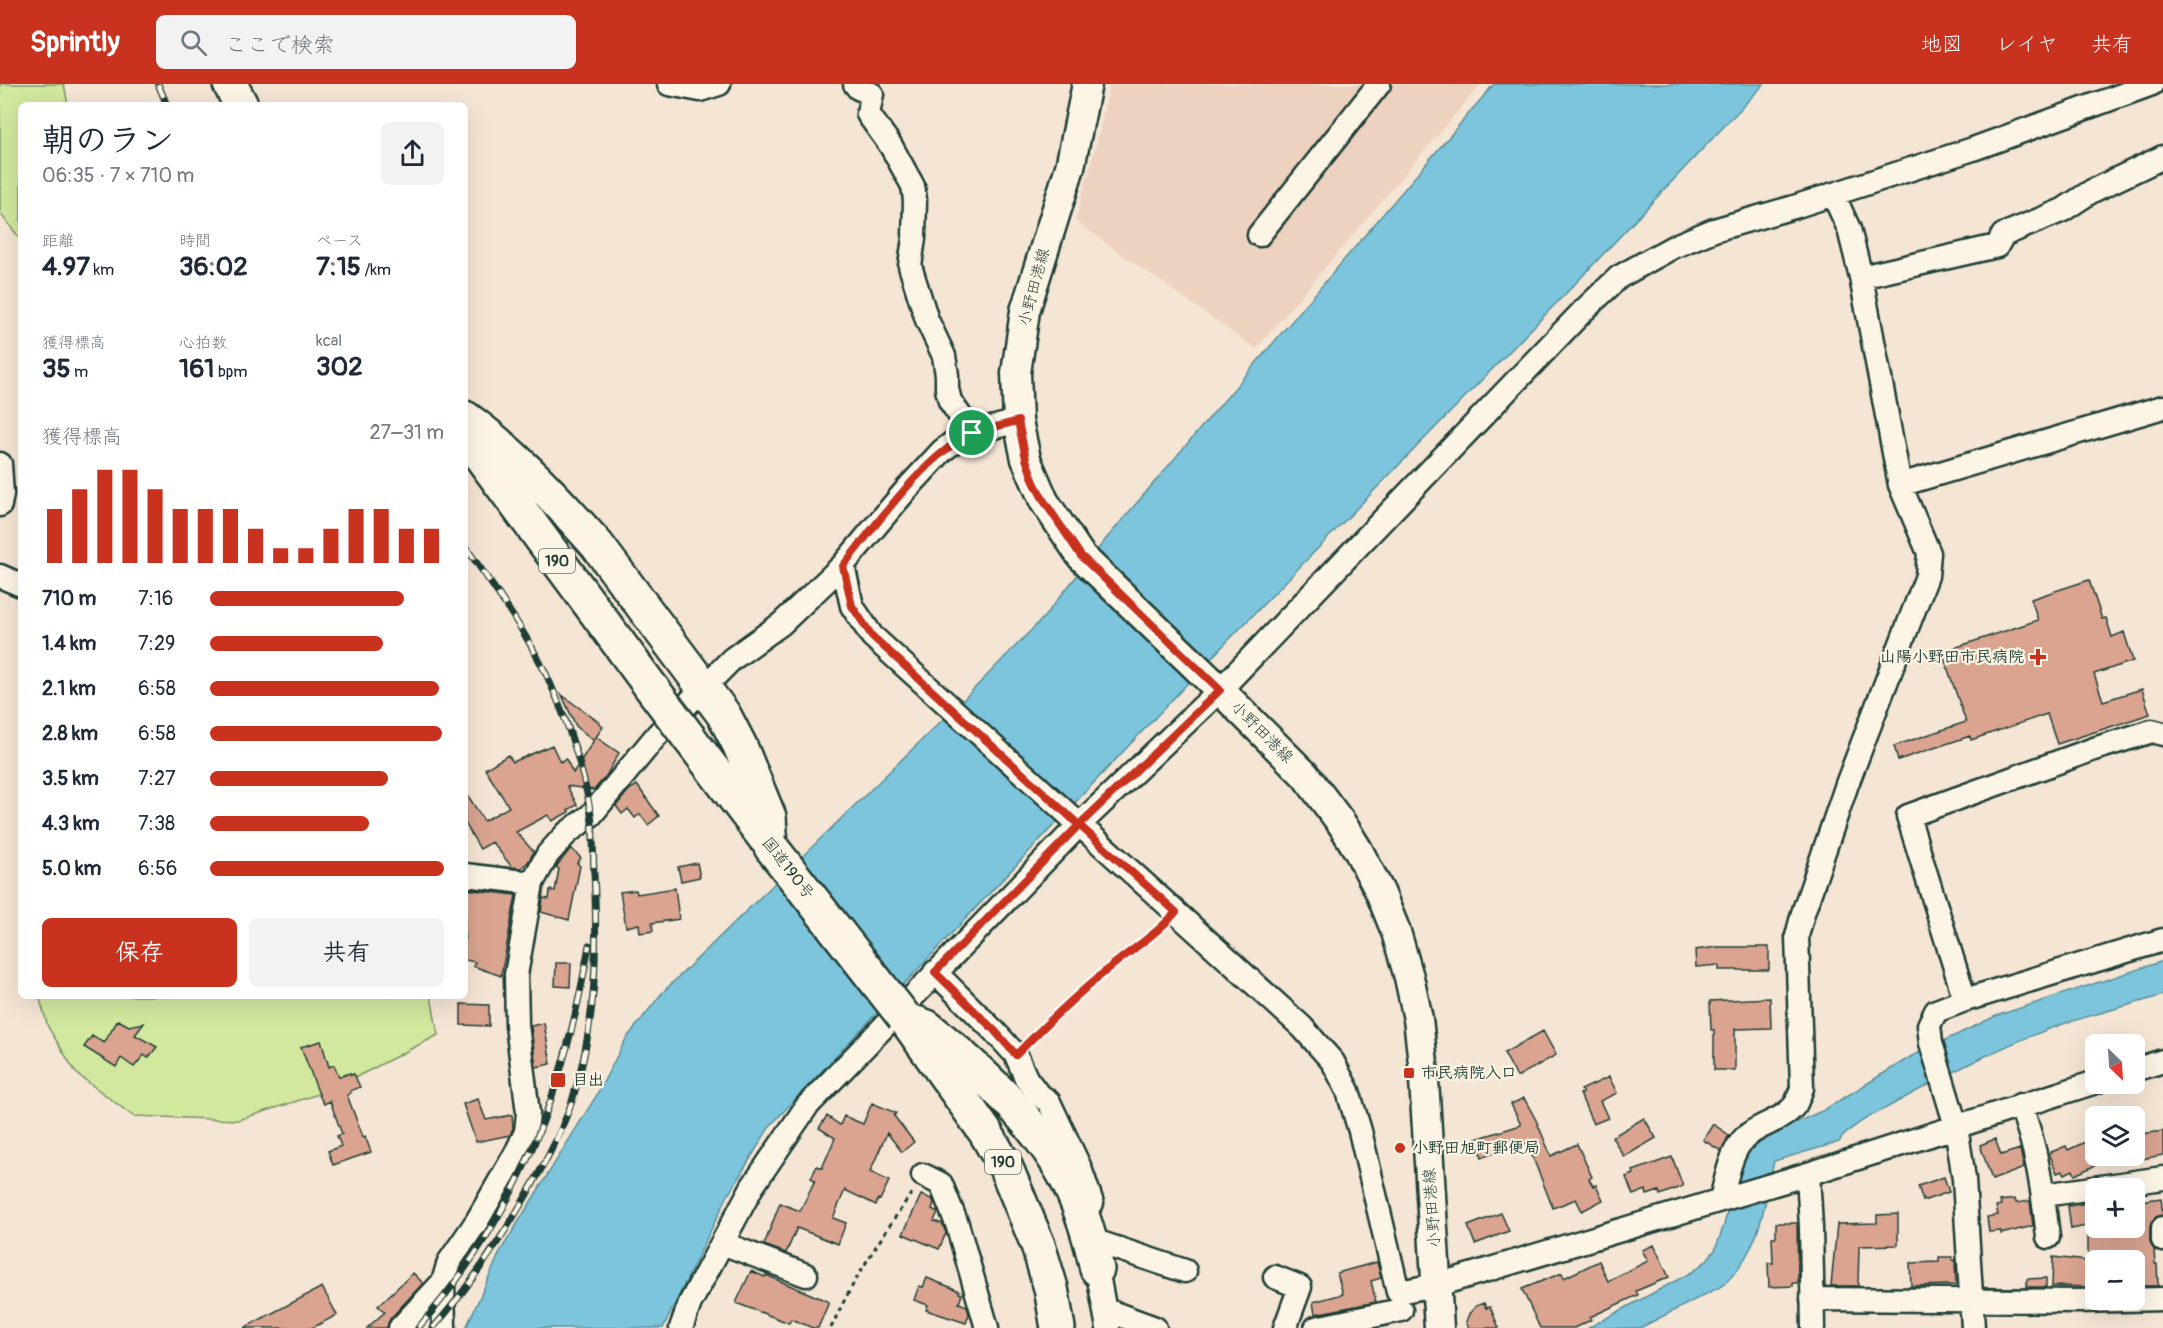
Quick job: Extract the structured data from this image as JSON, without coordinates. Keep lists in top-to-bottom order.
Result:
{
  "streets": {
    "highway": ["190", "国道190号"],
    "main road": ["小野田港線"]
  },
  "places": {
    "health": ["山陽小野田市民病院"],
    "transit": ["市民病院入口", "目出"],
    "other": ["小野田旭町郵便局"]
  },
  "north": "bottom right",
  "page": {
    "header": "Sprintly",
    "search": "ここで検索",
    "nav": ["地図", "レイヤ", "共有"],
    "heading": ["朝のラン", "06:35 · 7 × 710 m"],
    "stats": [
      ["距離", "4.97 km"],
      ["時間", "36:02"],
      ["ペース", "7:15 /km"],
      ["獲得標高", "35 m"],
      ["心拍数", "161 bpm"],
      ["kcal", "302"]
    ],
    "chart": ["獲得標高", "27–31 m"],
    "list": [
      {
        "name": "710 m",
        "note": "7:16"
      },
      {
        "name": "1.4 km",
        "note": "7:29"
      },
      {
        "name": "2.1 km",
        "note": "6:58"
      },
      {
        "name": "2.8 km",
        "note": "6:58"
      },
      {
        "name": "3.5 km",
        "note": "7:27"
      },
      {
        "name": "4.3 km",
        "note": "7:38"
      },
      {
        "name": "5.0 km",
        "note": "6:56"
      }
    ],
    "buttons": ["保存", "共有"],
    "map_buttons": ["+", "−"]
  }
}
